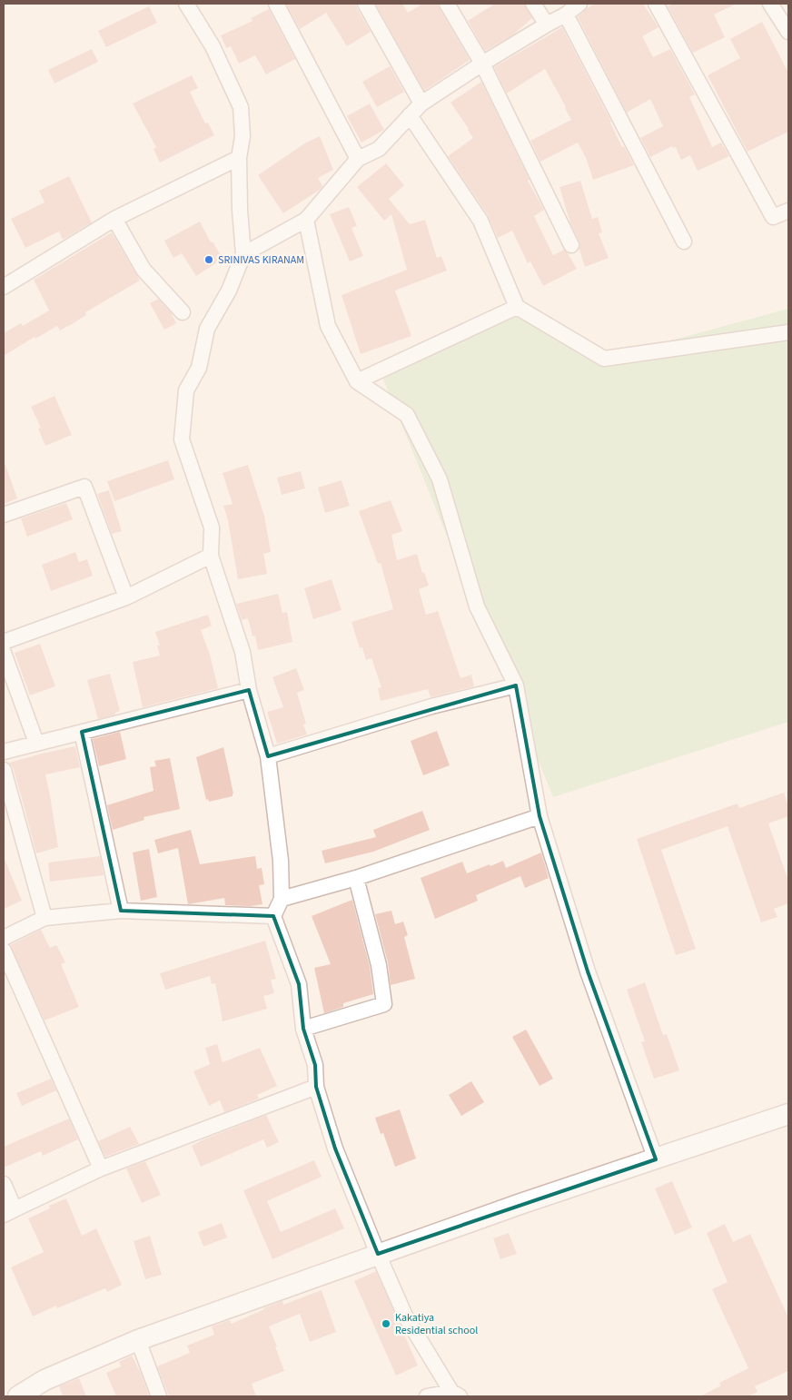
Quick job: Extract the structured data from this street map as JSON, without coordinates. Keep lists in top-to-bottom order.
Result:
{
  "places": ["SRINIVAS KIRANAM", "Kakatiya Residential school"]
}
